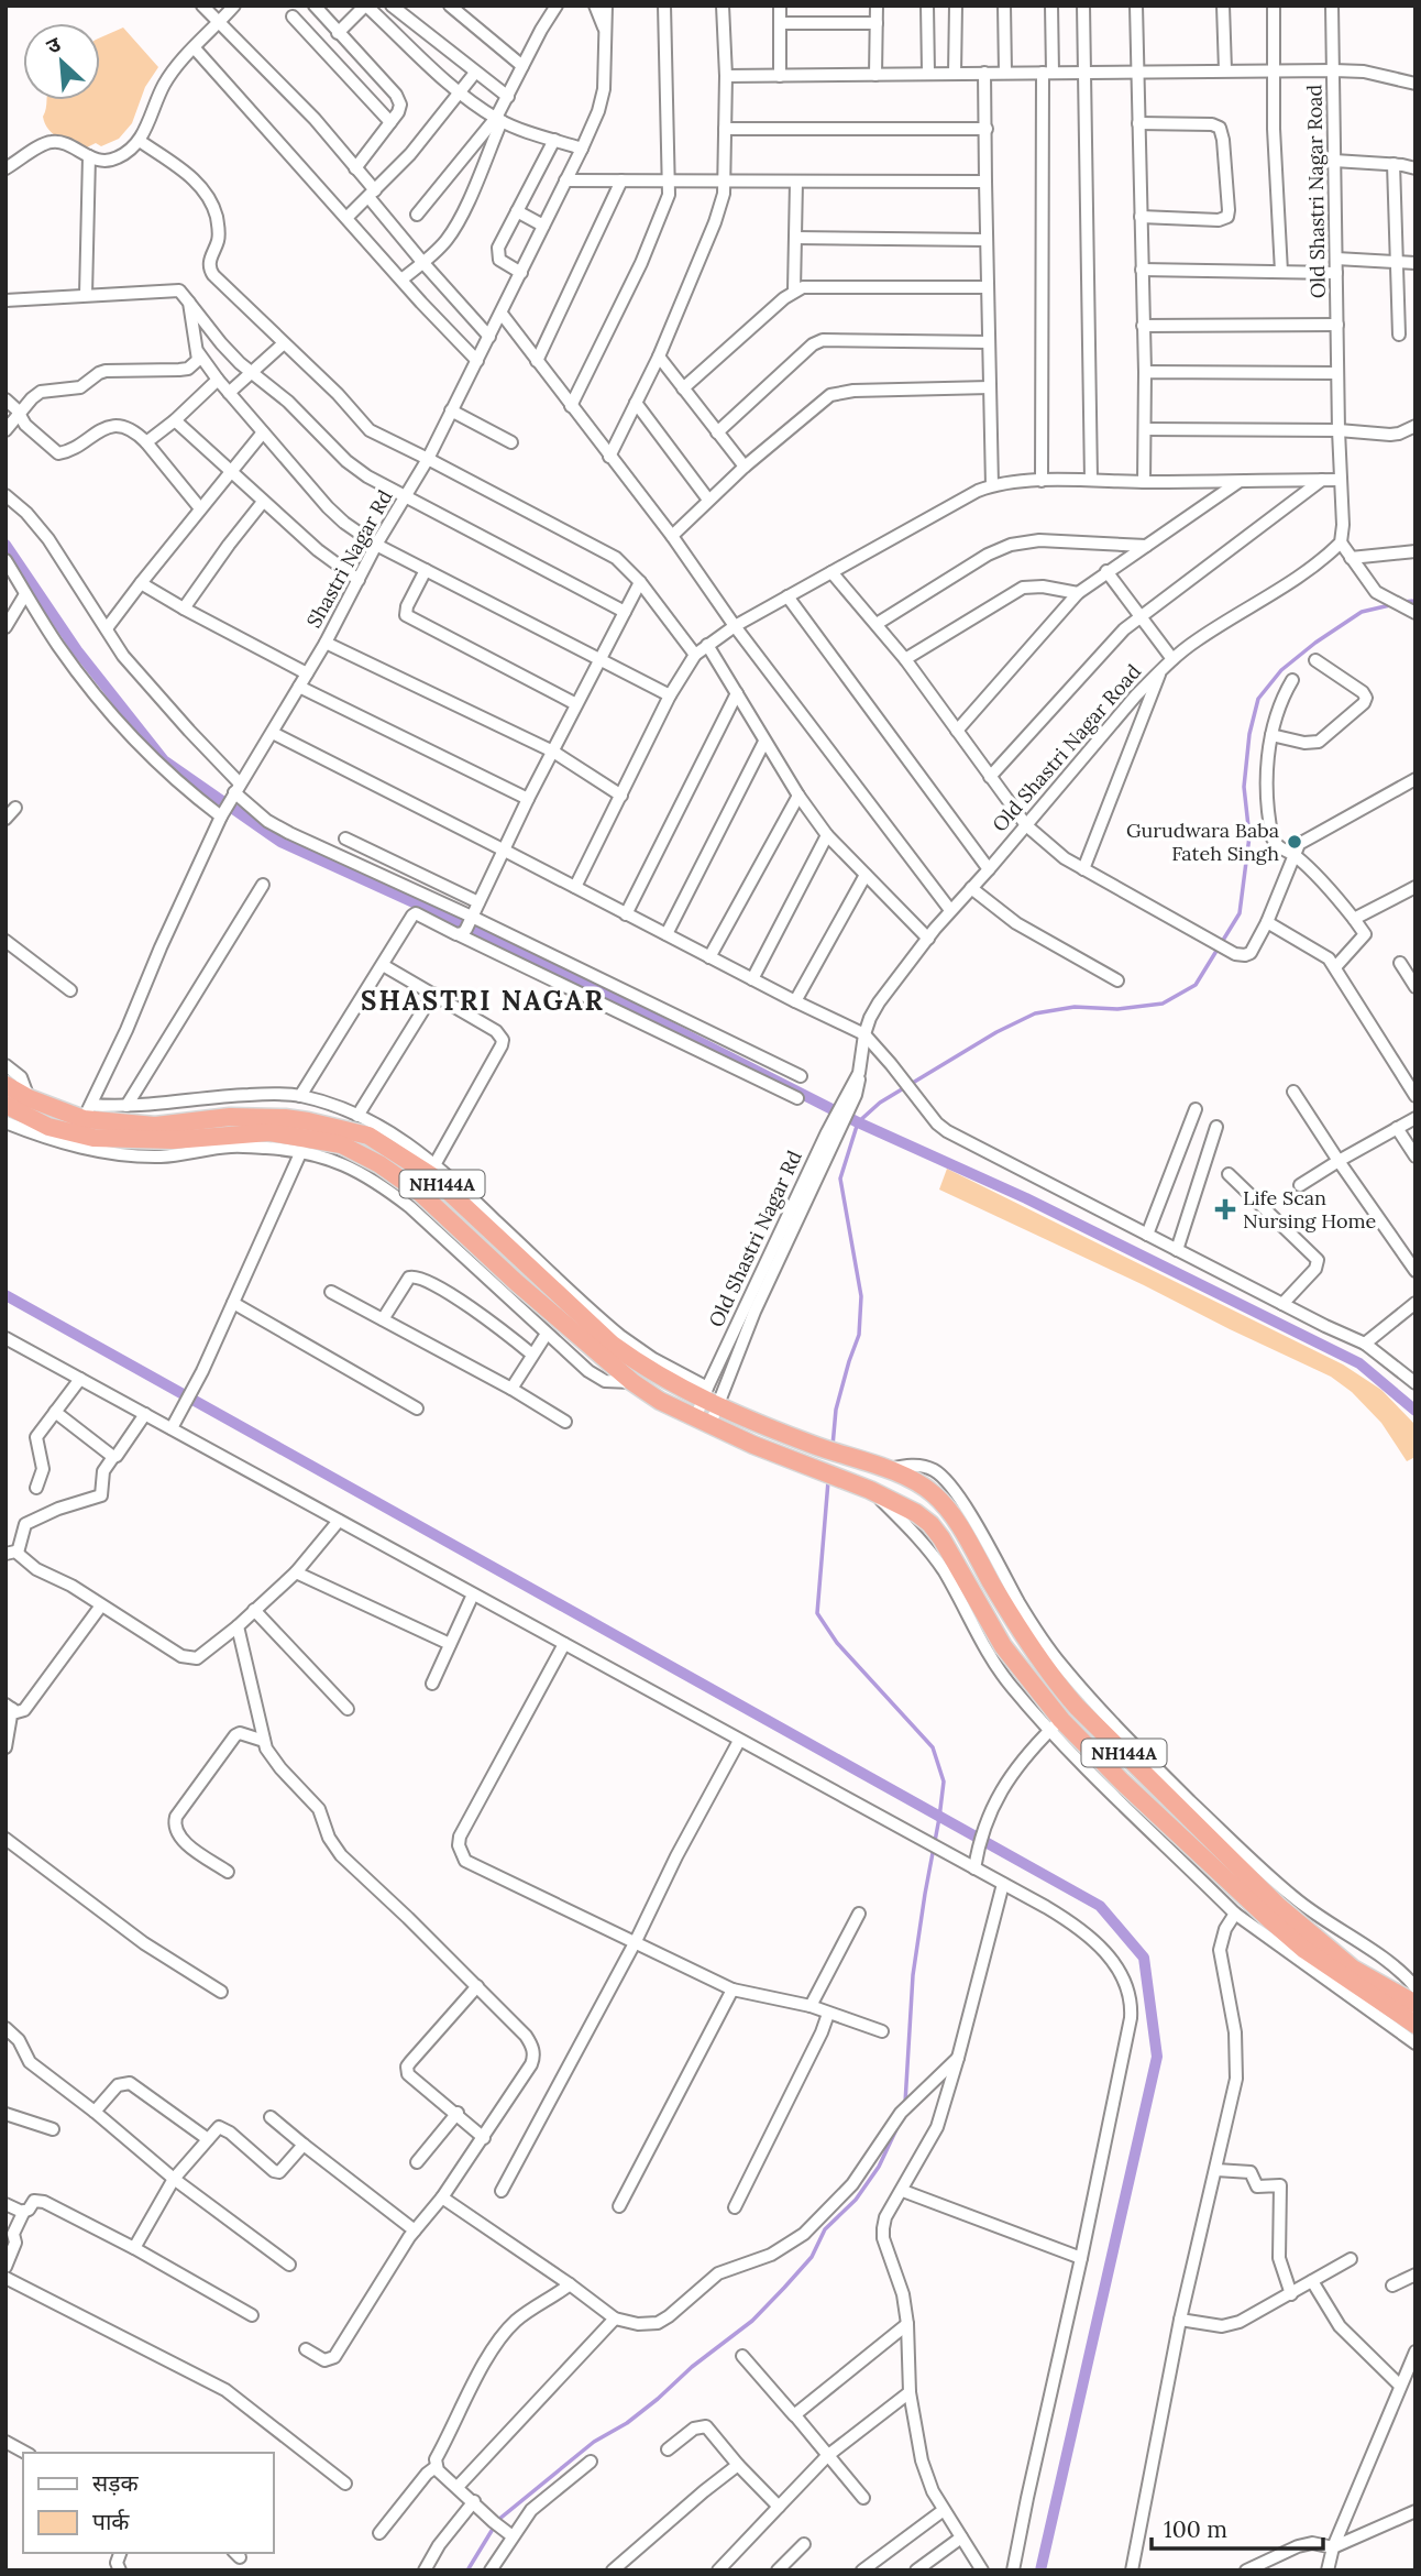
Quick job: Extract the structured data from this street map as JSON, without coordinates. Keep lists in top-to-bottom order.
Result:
{
  "streets": {
    "highway": ["NH144A"],
    "street": ["Old Shastri Nagar Road", "Shastri Nagar Rd", "Old Shastri Nagar Rd"]
  },
  "crossings": [
    ["Old Shastri Nagar Road", "Old Shastri Nagar Rd"],
    ["Shastri Nagar Rd", "NH144A"],
    ["NH144A", "Old Shastri Nagar Rd"]
  ],
  "districts": ["SHASTRI NAGAR"],
  "places": {
    "other": ["Gurudwara Baba Fateh Singh"],
    "health": ["Life Scan Nursing Home"]
  },
  "legend": ["सड़क", "पार्क"],
  "scale_bar": "100 m",
  "north": "top left"
}
